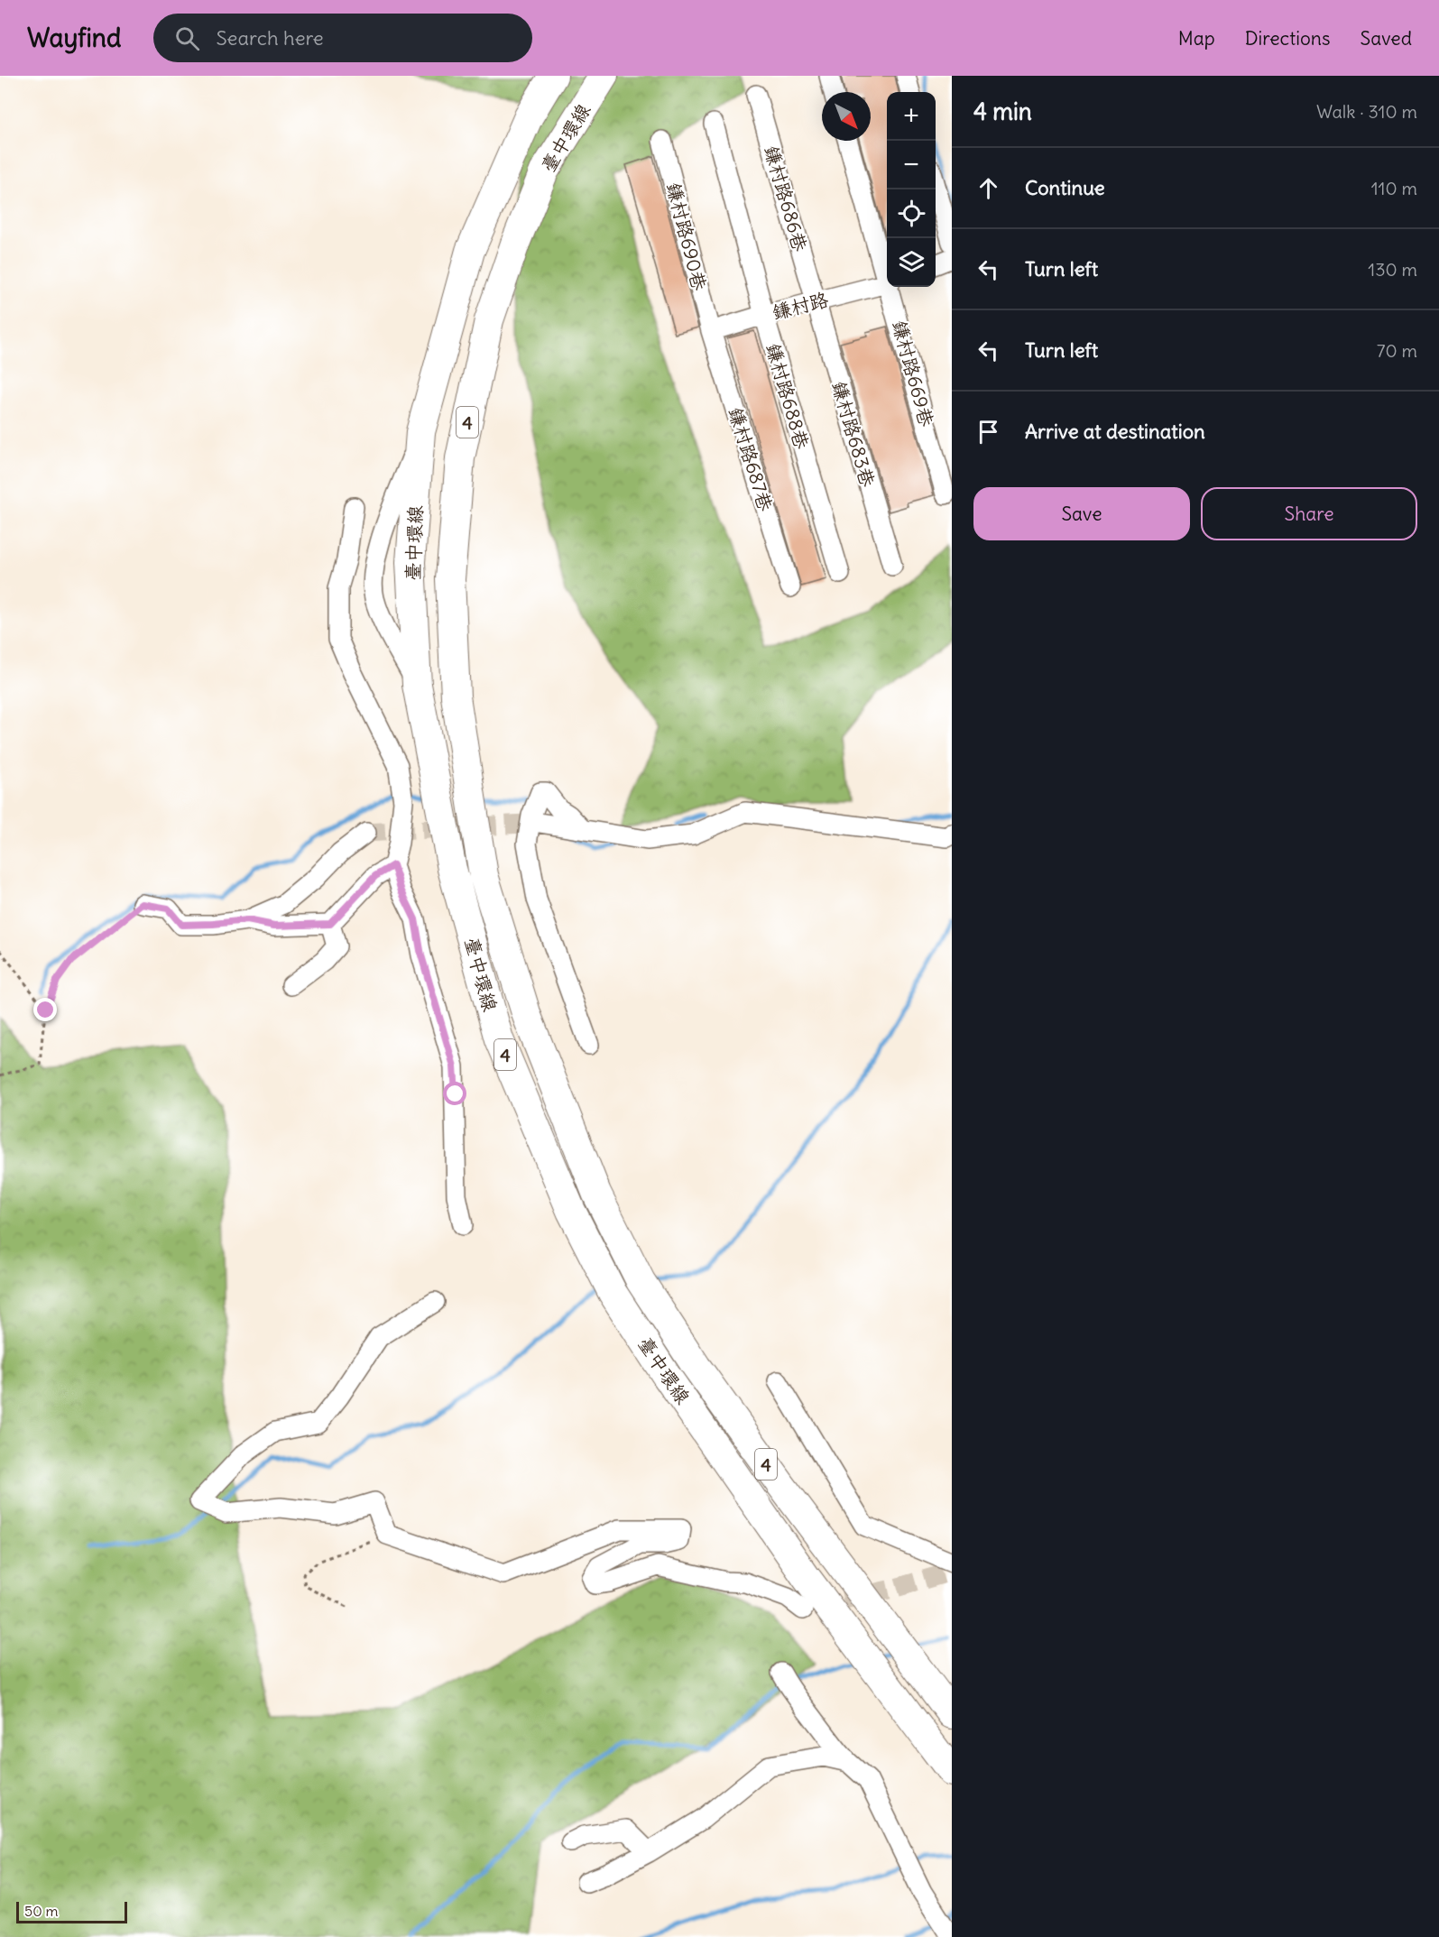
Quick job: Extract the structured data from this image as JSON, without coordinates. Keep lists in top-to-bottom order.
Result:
{
  "streets": {
    "highway": ["臺中環線", "4"],
    "street": [
      "鎌村路686巷",
      "鎌村路690巷",
      "鎌村路",
      "鎌村路669巷",
      "鎌村路688巷",
      "鎌村路683巷",
      "鎌村路687巷"
    ]
  },
  "crossings": [
    ["鎌村路686巷", "鎌村路"],
    ["鎌村路686巷", "鎌村路683巷"],
    ["鎌村路690巷", "鎌村路"],
    ["鎌村路690巷", "鎌村路687巷"],
    ["鎌村路", "鎌村路688巷"],
    ["鎌村路", "鎌村路683巷"],
    ["鎌村路", "鎌村路687巷"]
  ],
  "scale_bar": "50 m",
  "north": "bottom right",
  "page": {
    "header": "Wayfind",
    "search": "Search here",
    "nav": ["Map", "Directions", "Saved"],
    "heading": ["4 min", "Walk · 310 m"],
    "map_buttons": ["+", "−"],
    "list": [
      ["Continue", "110 m"],
      ["Turn left", "130 m"],
      ["Turn left", "70 m"],
      "Arrive at destination"
    ],
    "buttons": ["Save", "Share"],
    "scale": "50 m"
  }
}
